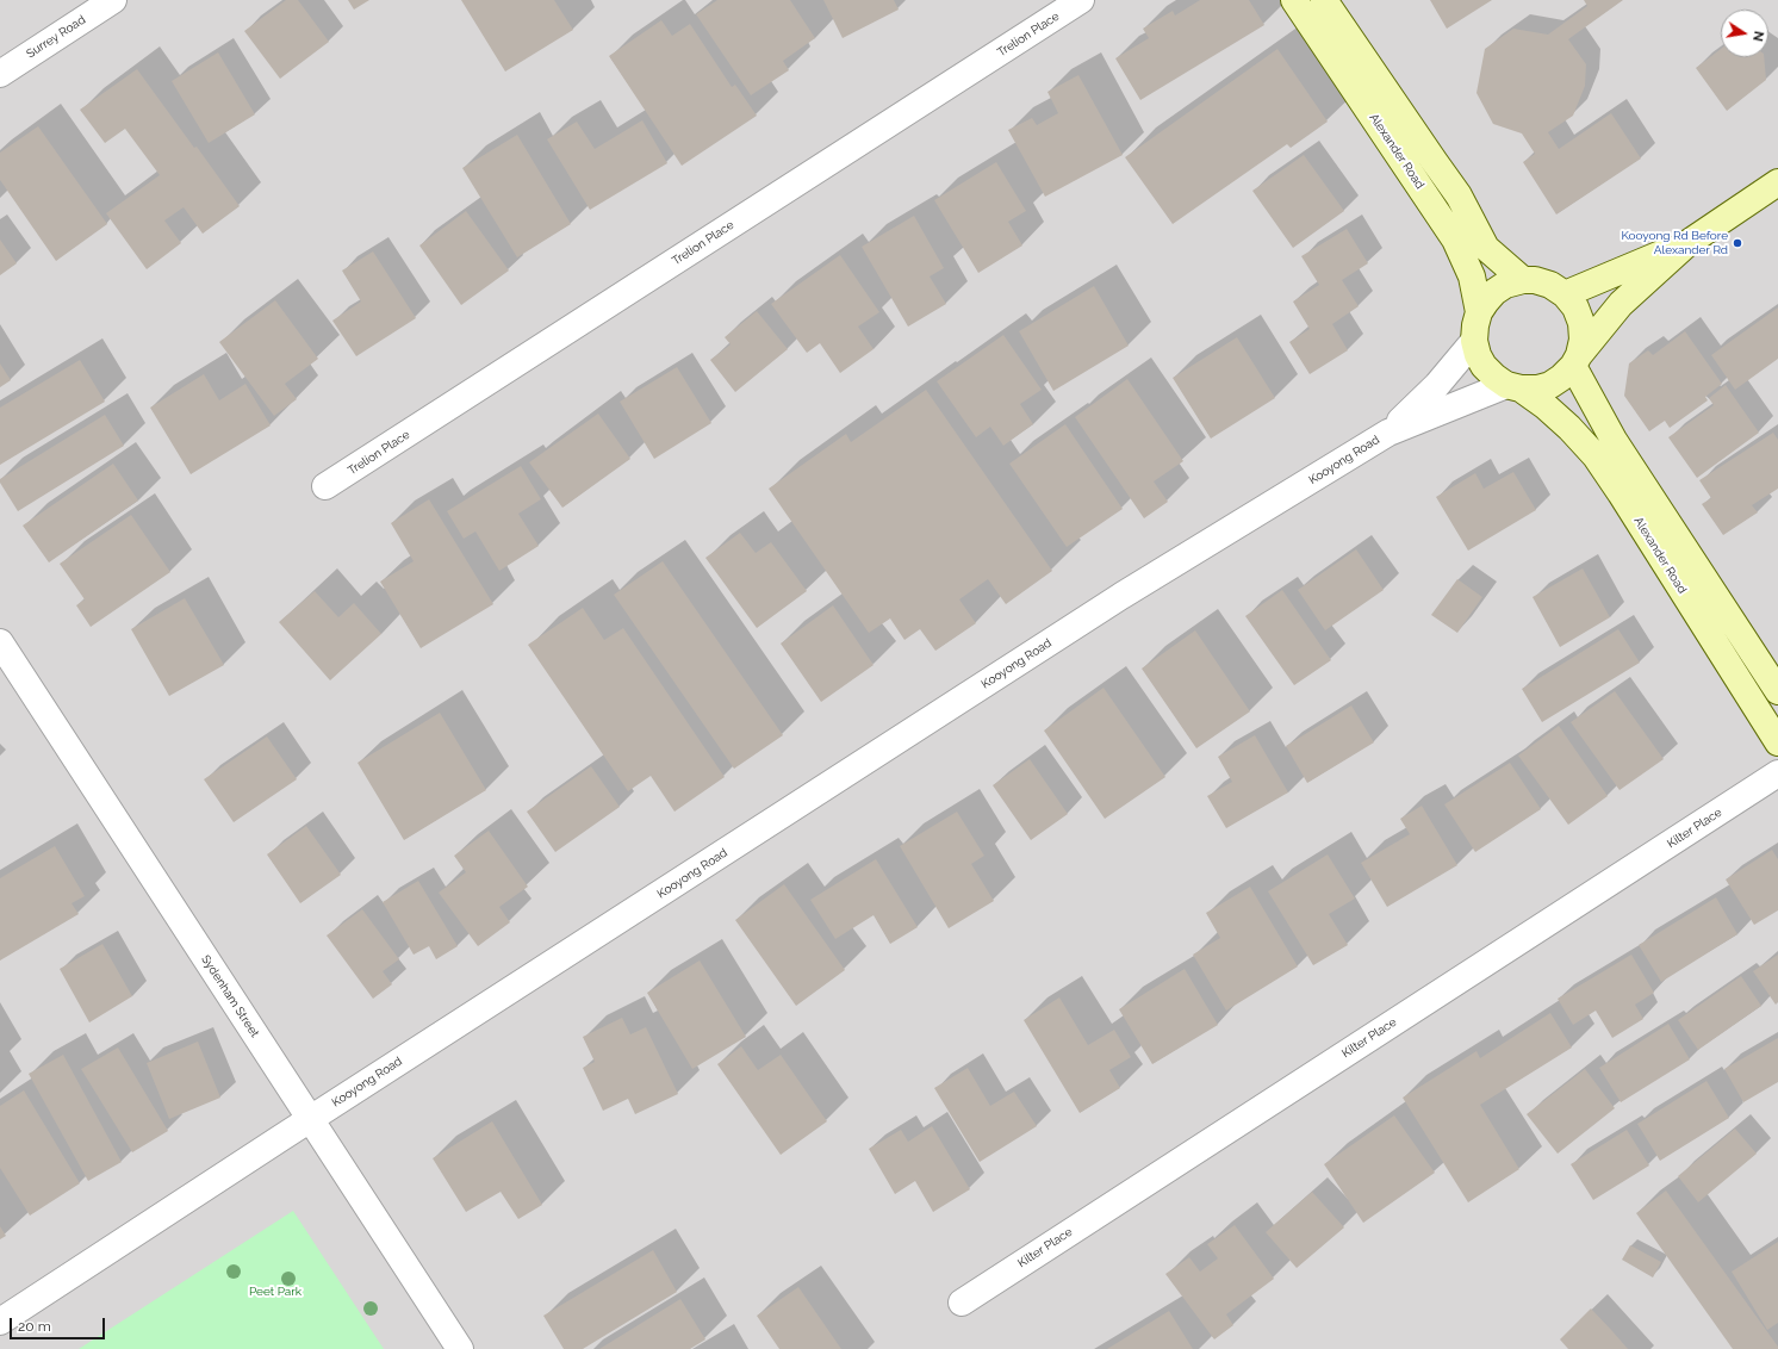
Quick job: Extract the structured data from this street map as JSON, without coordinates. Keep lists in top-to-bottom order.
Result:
{
  "streets": {
    "main road": ["Alexander Road"],
    "street": [
      "Trelion Place",
      "Surrey Road",
      "Kooyong Road",
      "Kilter Place",
      "Sydenham Street"
    ]
  },
  "crossings": [
    ["Alexander Road", "Kooyong Road"],
    ["Kooyong Road", "Sydenham Street"]
  ],
  "parks": ["Peet Park"],
  "places": ["Kooyong Rd Before Alexander Rd"],
  "scale_bar": "20 m",
  "north": "right"
}
